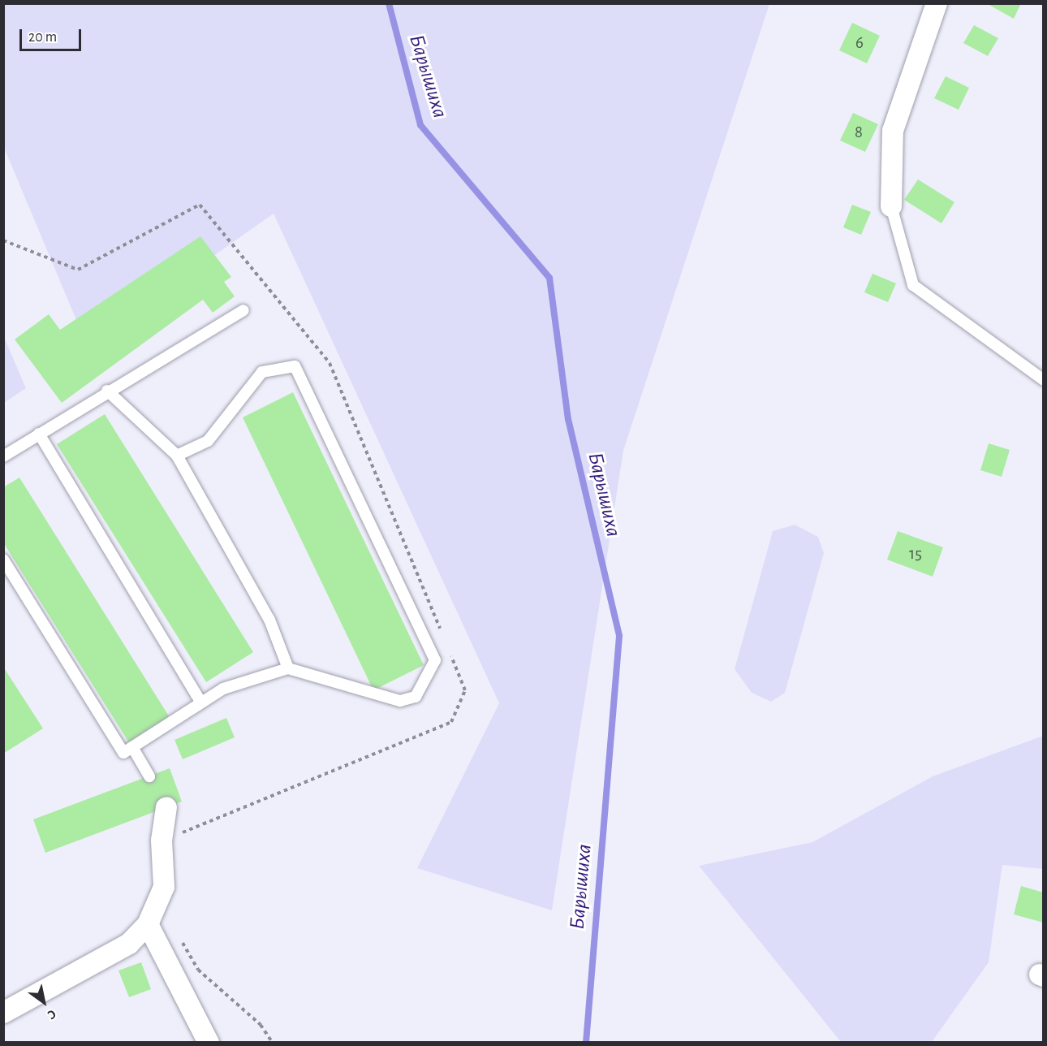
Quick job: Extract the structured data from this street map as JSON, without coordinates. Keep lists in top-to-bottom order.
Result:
{
  "water": ["Барышиха"],
  "house_numbers": ["6", "8", "15"],
  "scale_bar": "20 m",
  "north": "bottom right"
}
